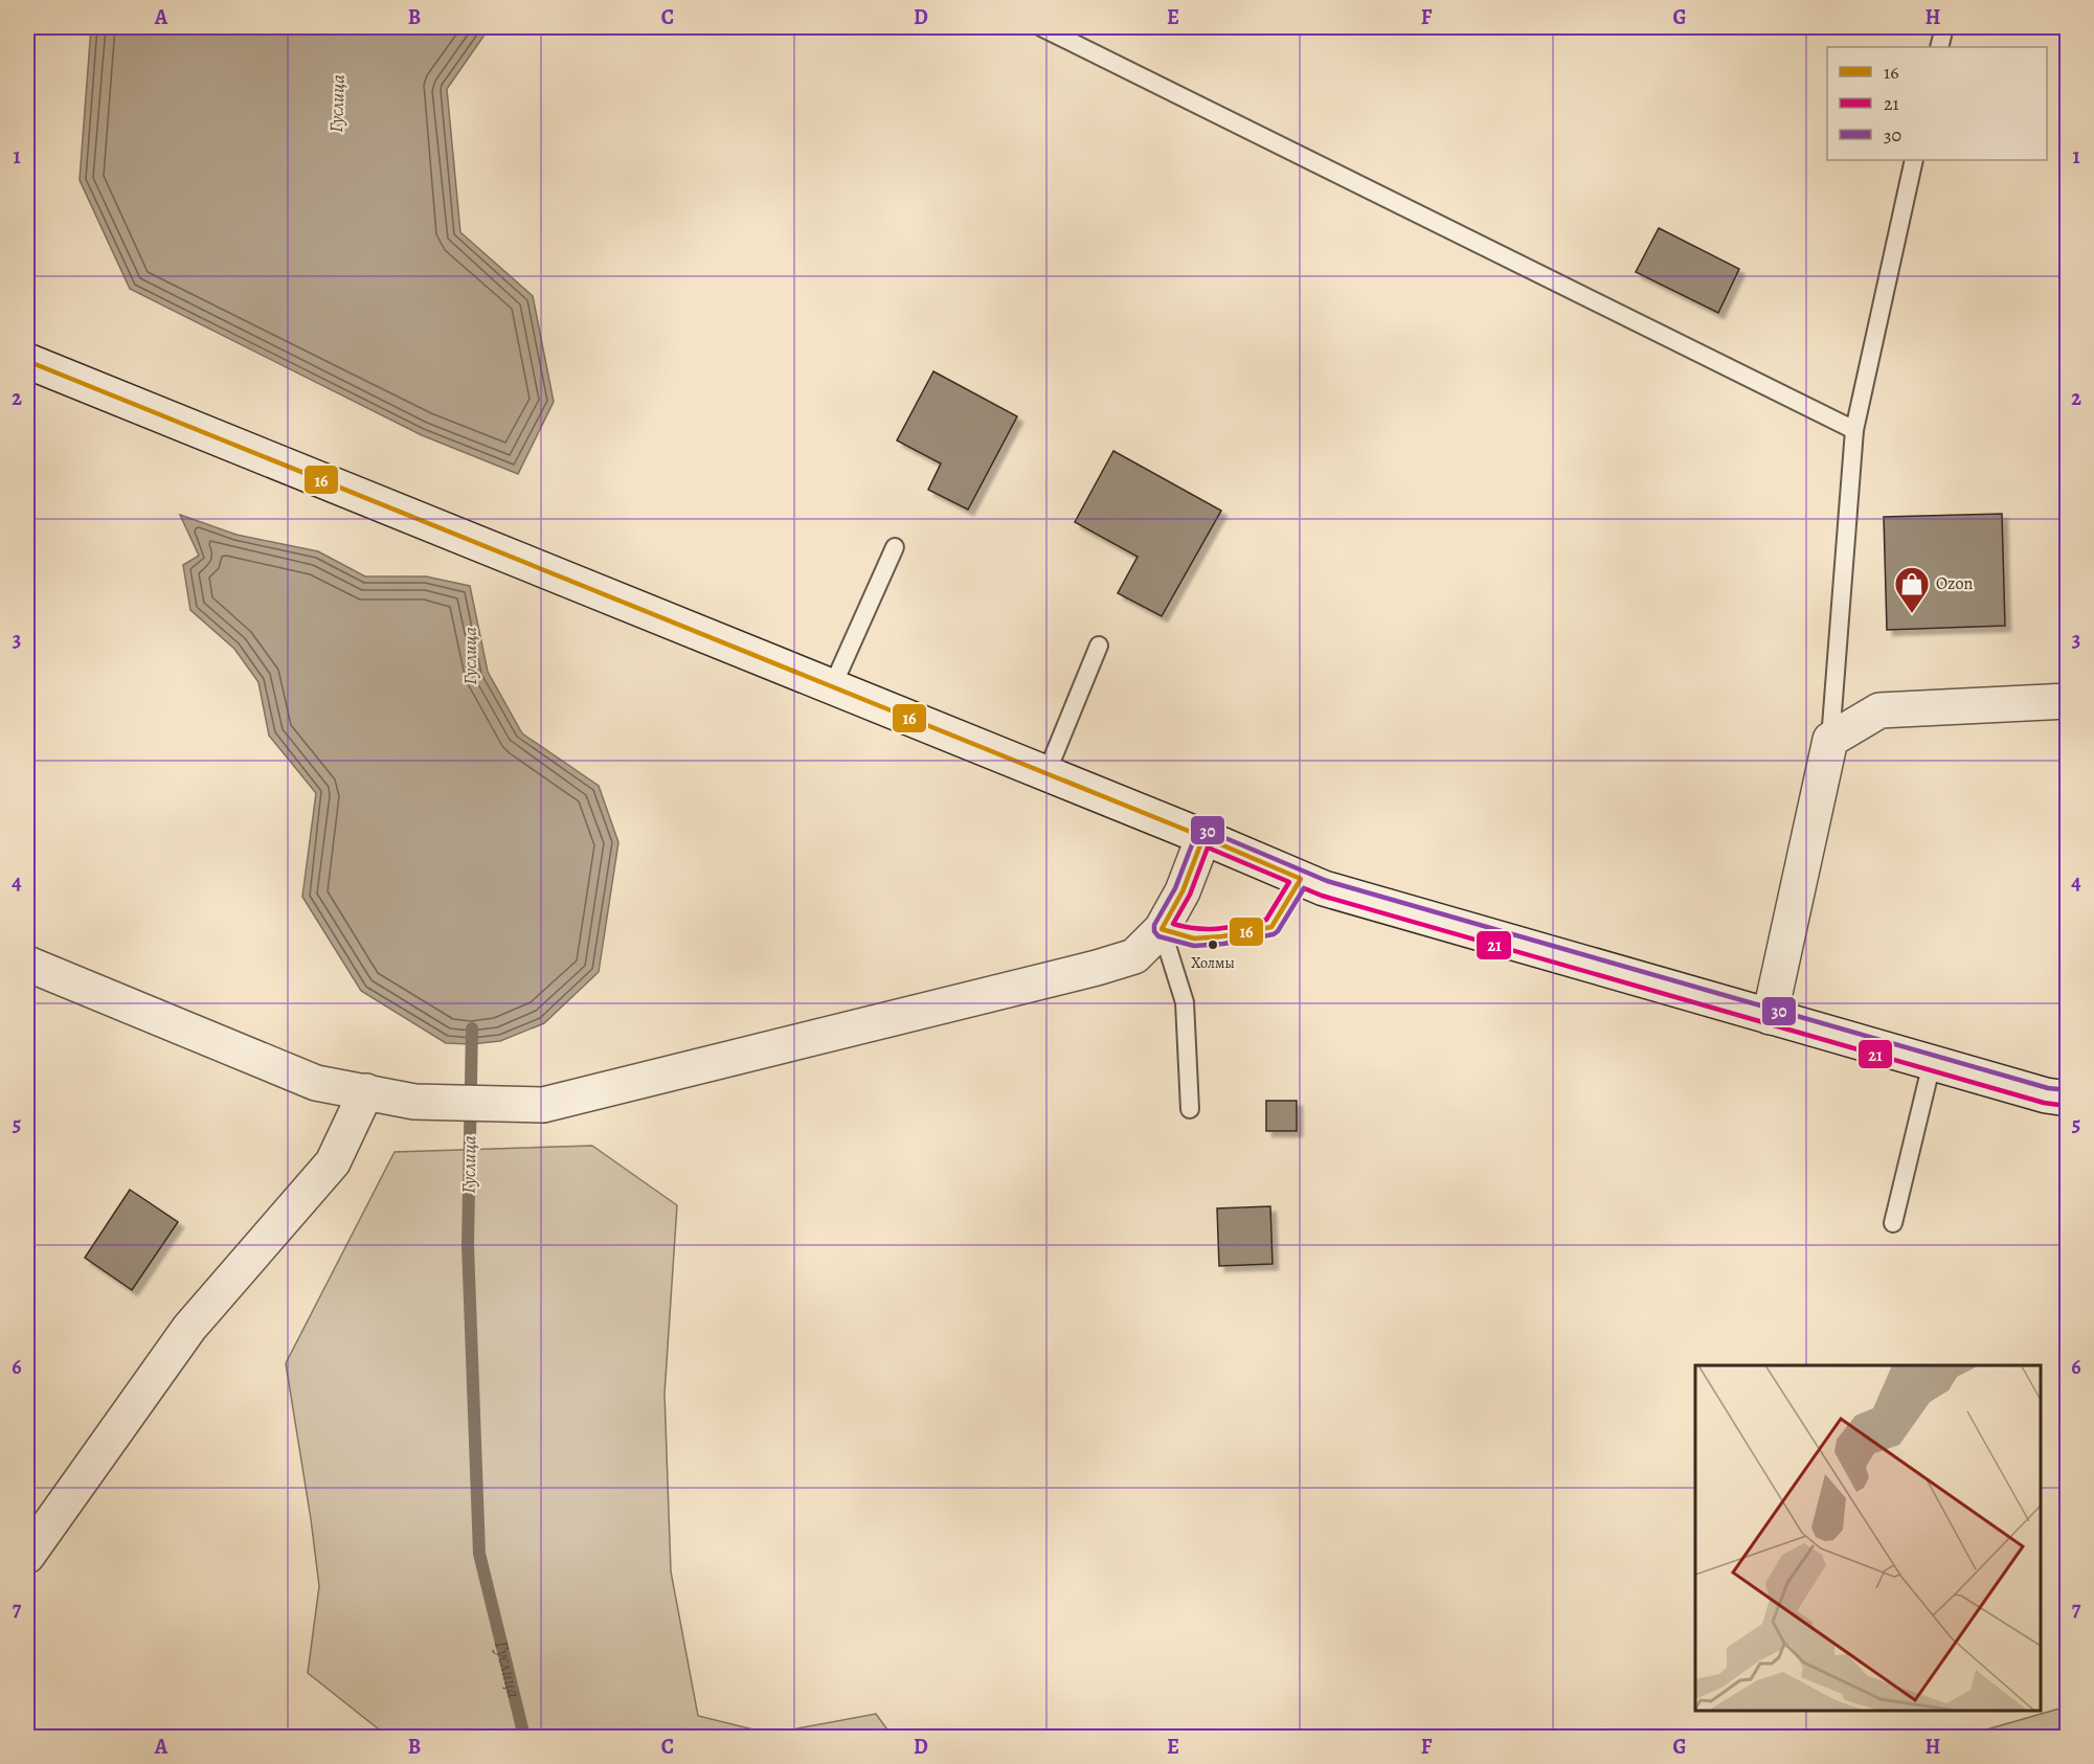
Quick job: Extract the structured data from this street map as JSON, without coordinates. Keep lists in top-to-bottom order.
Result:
{
  "water": ["Гуслица"],
  "places": {
    "shop": ["Ozon"],
    "other": ["Холмы"]
  },
  "lines": ["transit line 16", "transit line 30", "transit line 21"],
  "legend": ["16", "21", "30"],
  "grid": {
    "columns": [
      "A",
      "B",
      "C",
      "D",
      "E",
      "F",
      "G",
      "H"
    ],
    "rows": [
      "1",
      "2",
      "3",
      "4",
      "5",
      "6",
      "7"
    ]
  }
}
